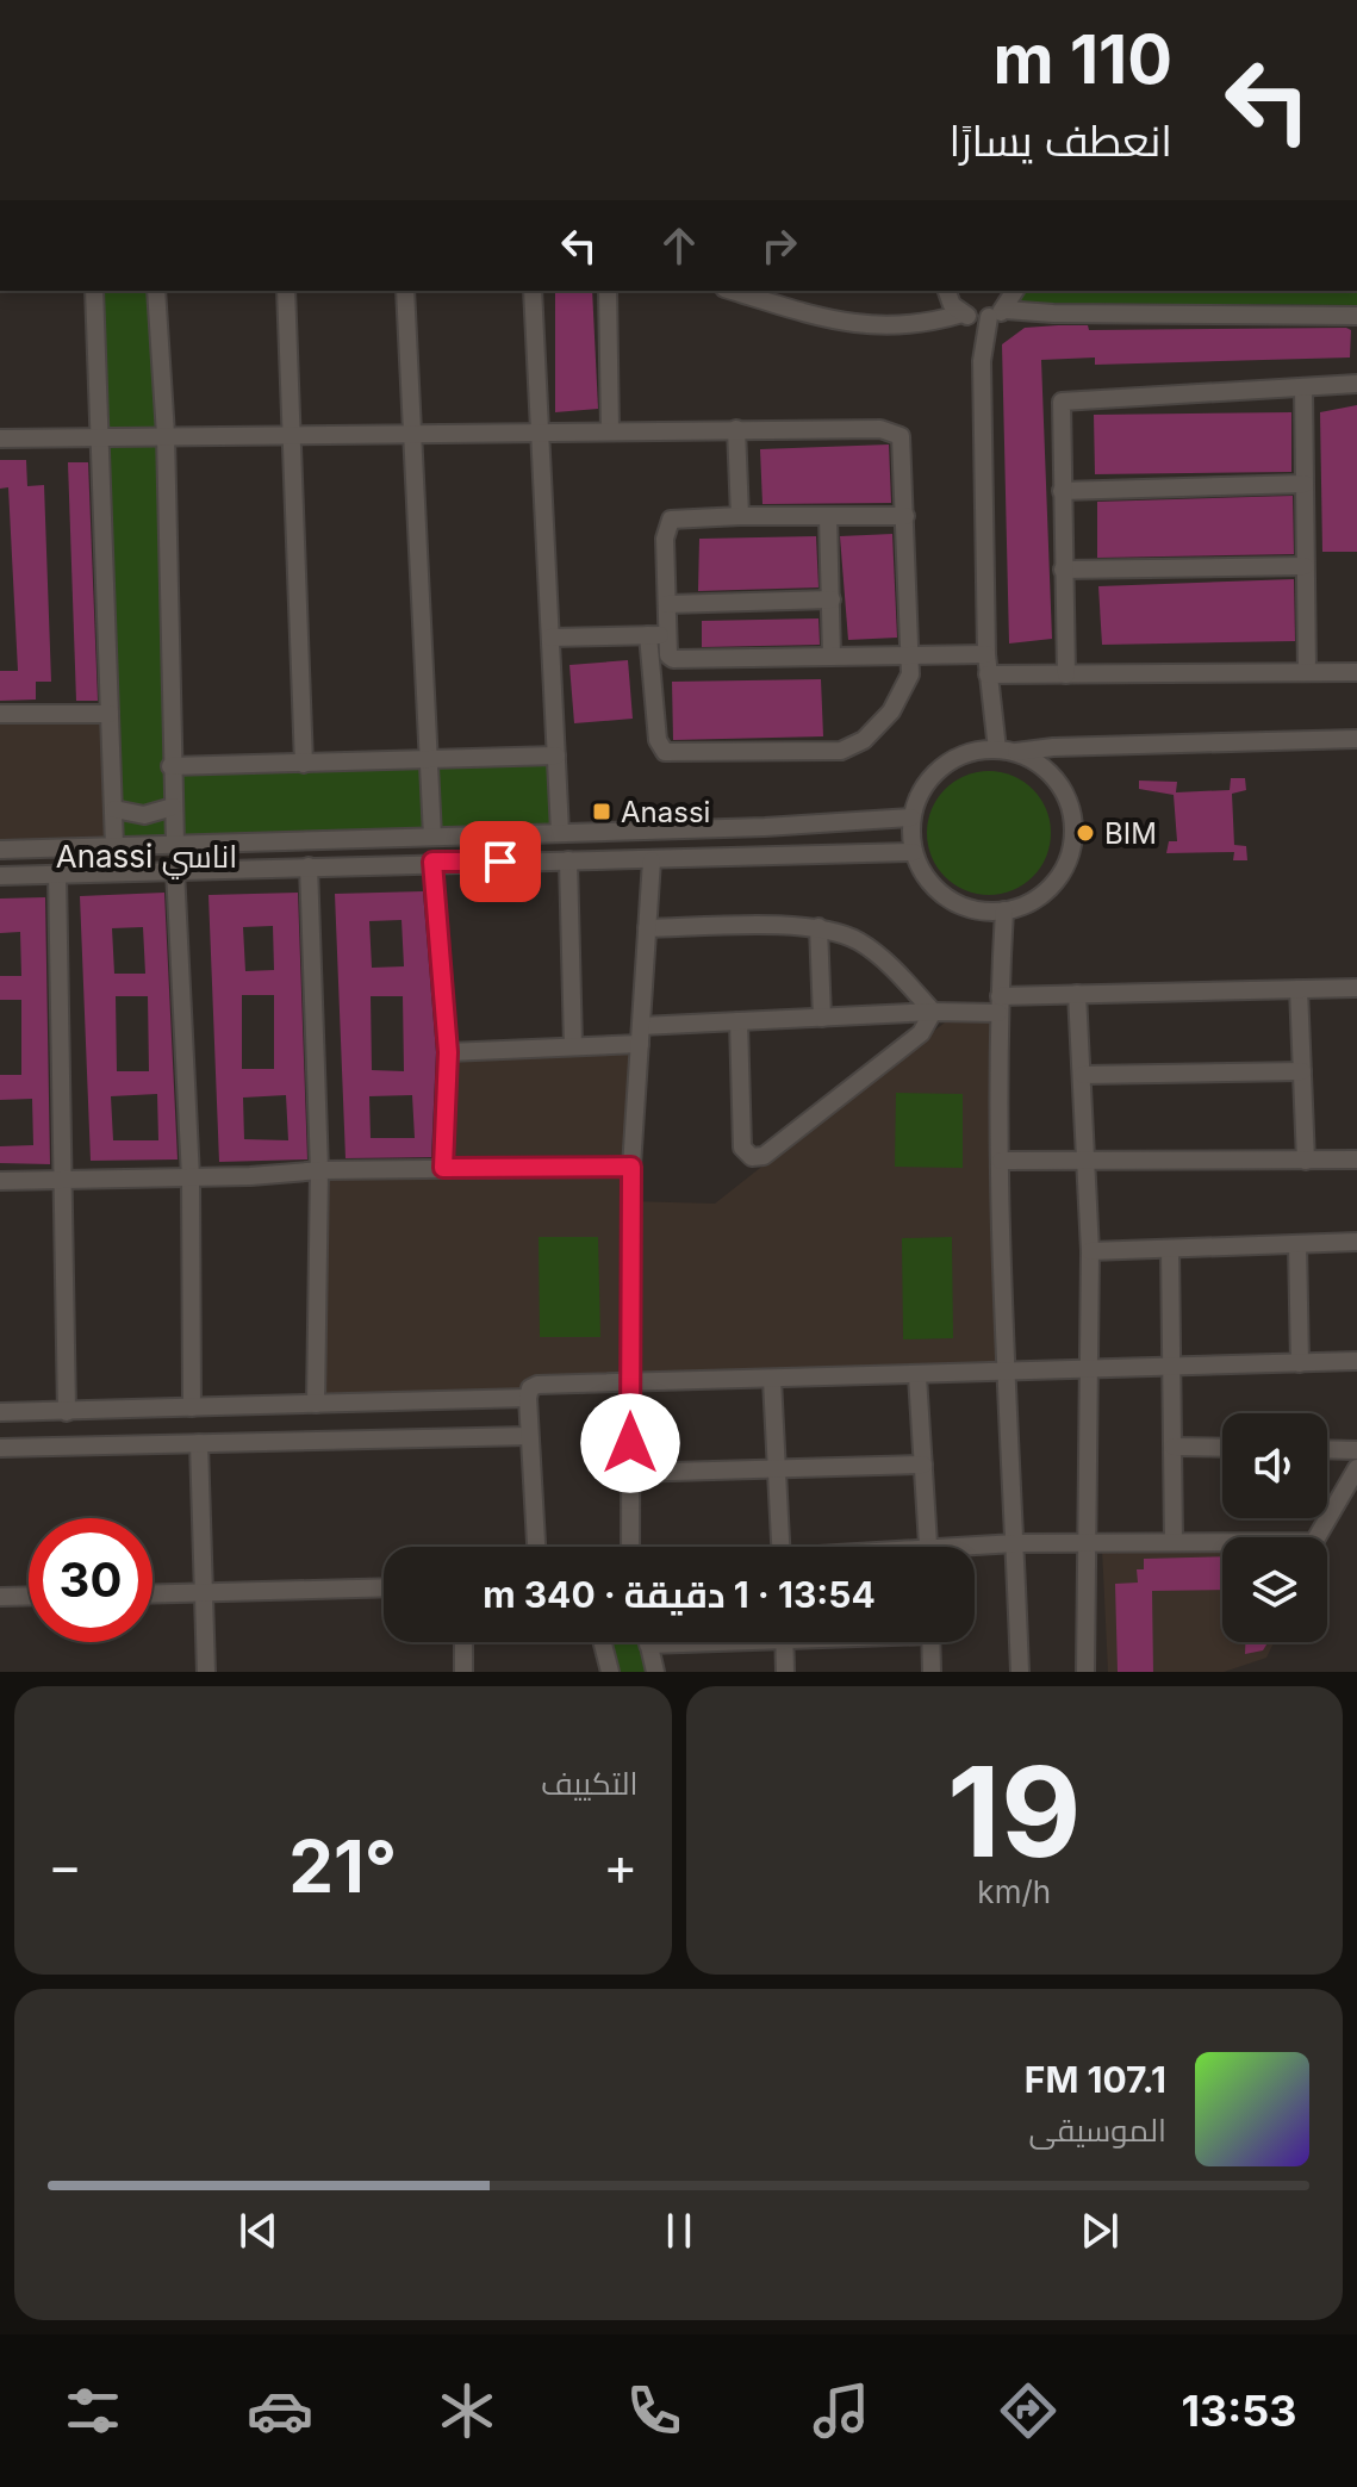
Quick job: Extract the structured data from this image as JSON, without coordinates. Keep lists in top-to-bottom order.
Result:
{
  "districts": ["Anassi اناسي"],
  "places": {
    "transit": ["Anassi"],
    "other": ["BIM"]
  },
  "page": {
    "turn": ["110 m", "انعطف يسارًا"],
    "limit": "30",
    "trip": "13:54 · 1 دقيقة · 340 m",
    "tile": [
      ["19", "km/h"],
      "التكييف"
    ],
    "heat": ["−", "21°", "+"],
    "song": ["107.1 FM", "الموسيقى"],
    "tabs": "13:53"
  }
}
